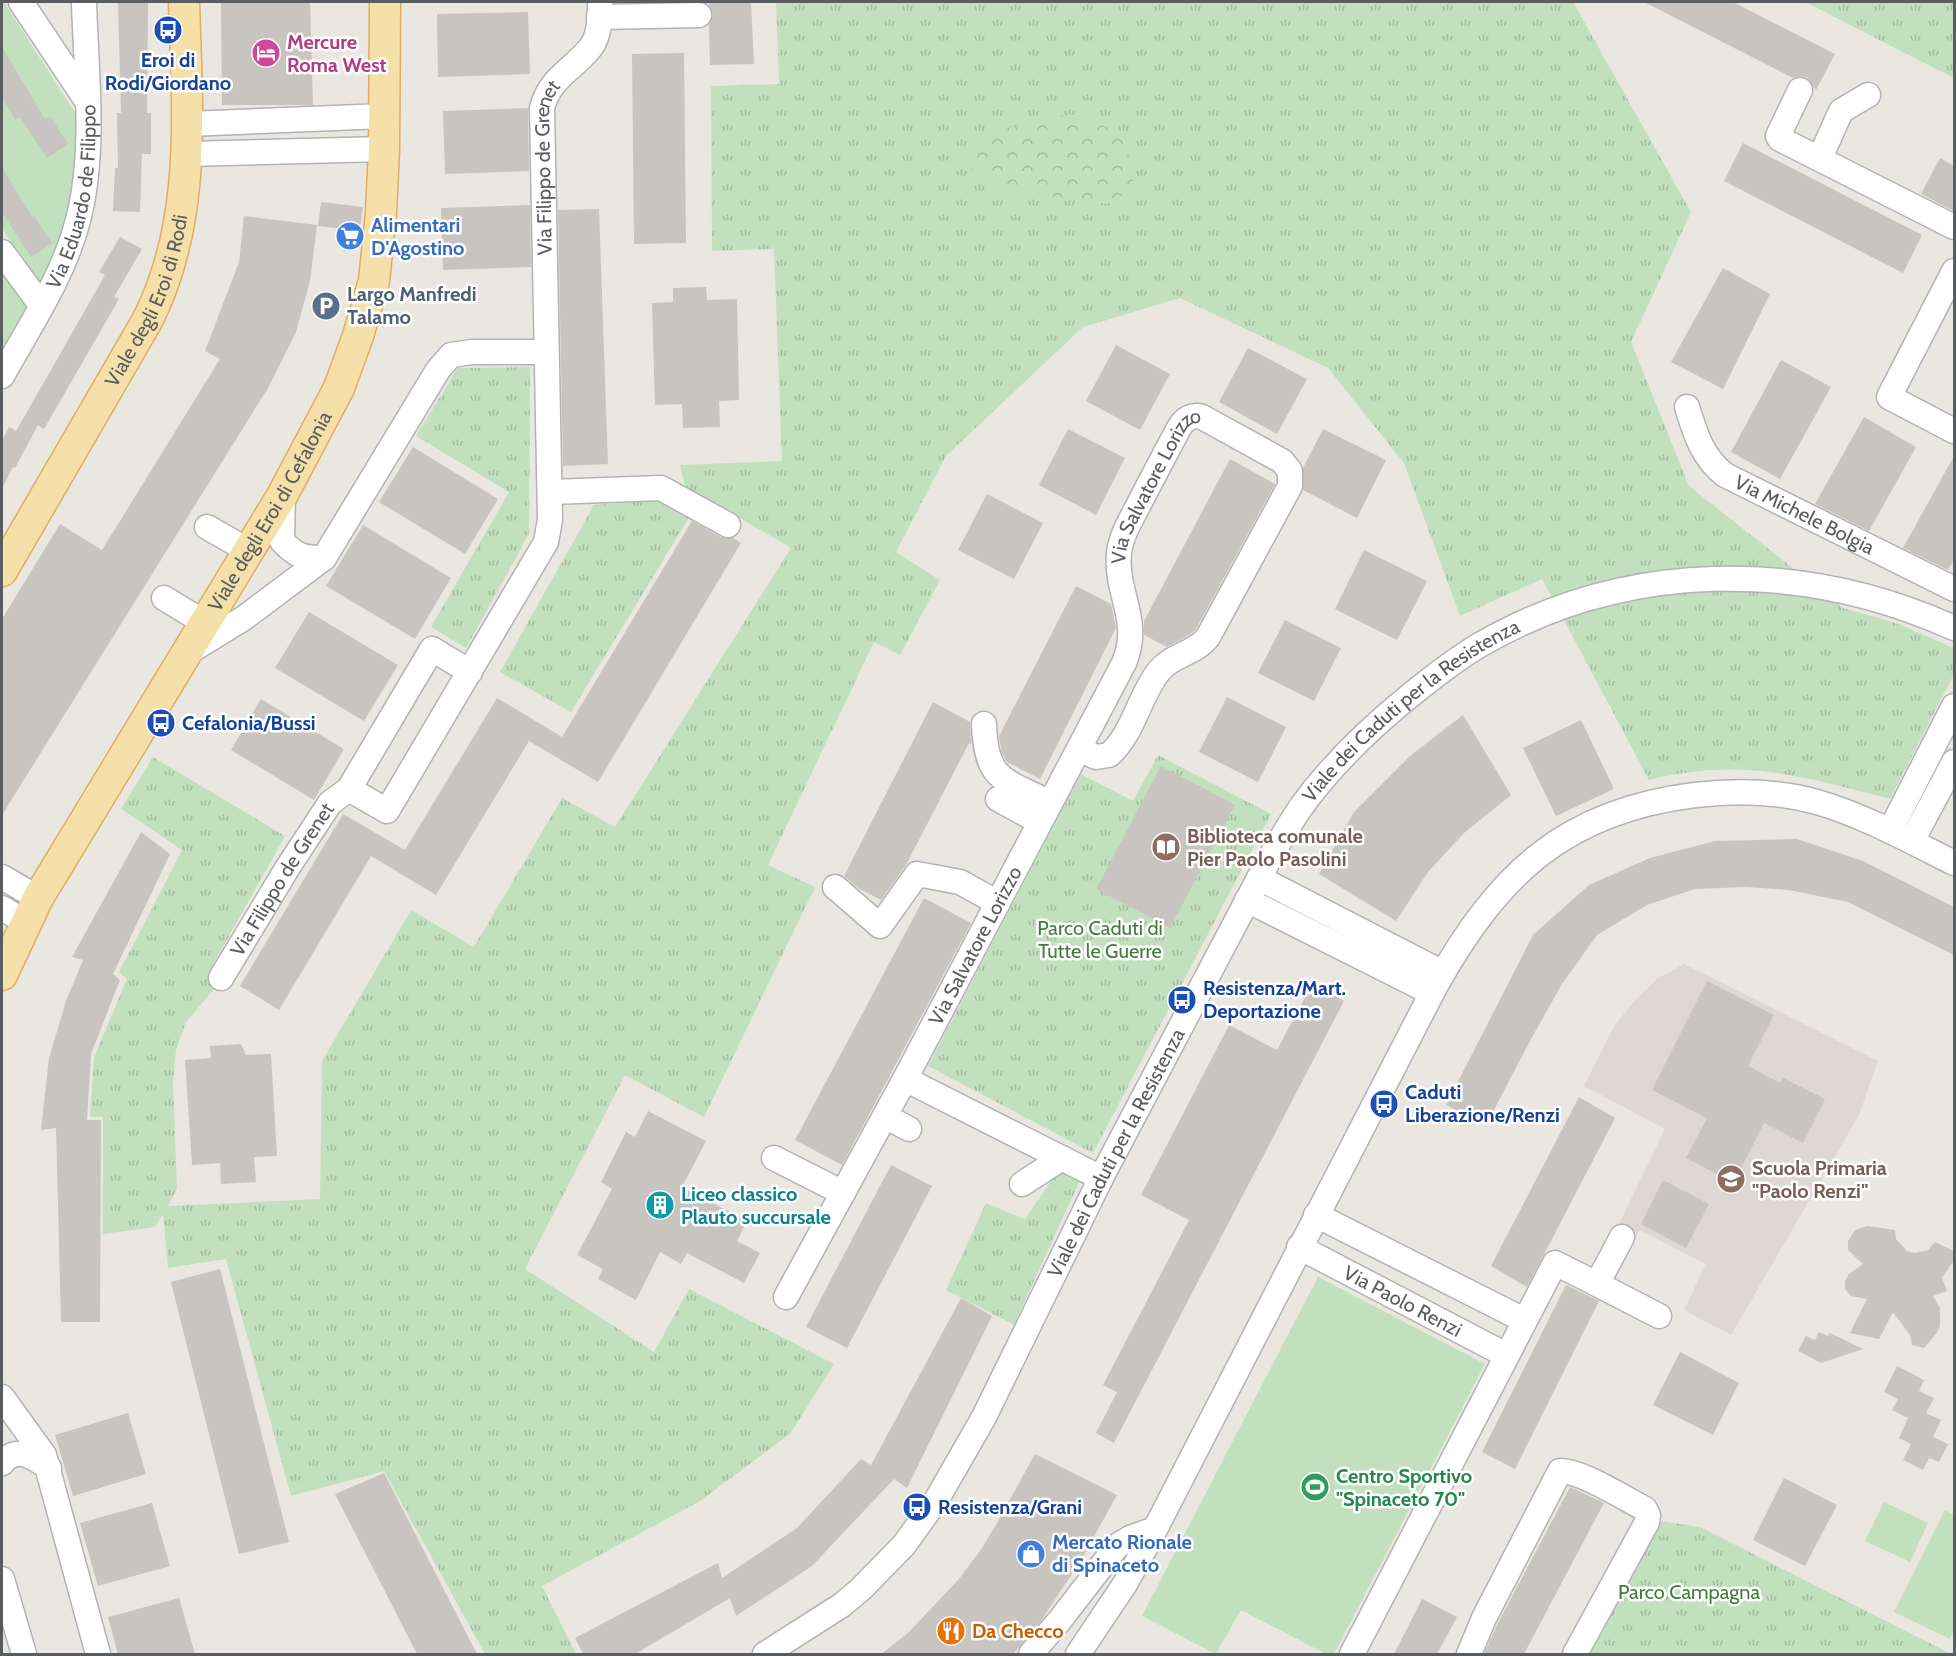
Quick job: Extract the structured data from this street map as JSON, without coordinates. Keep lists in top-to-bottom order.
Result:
{
  "streets": {
    "main road": ["Viale degli Eroi di Rodi", "Viale degli Eroi di Cefalonia"],
    "street": [
      "Via Filippo de Grenet",
      "Via Eduardo de Filippo",
      "Via Salvatore Lorizzo",
      "Via Michele Bolgia",
      "Viale dei Caduti per la Resistenza",
      "Via Paolo Renzi"
    ]
  },
  "parks": ["Parco Caduti di Tutte le Guerre", "Parco Campagna"],
  "places": {
    "bus stop": [
      "Eroi di Rodi/Giordano",
      "Cefalonia/Bussi",
      "Resistenza/Mart. Deportazione",
      "Caduti Liberazione/Renzi",
      "Resistenza/Grani"
    ],
    "hotel": ["Mercure Roma West"],
    "supermarket": ["Alimentari D'Agostino"],
    "parking": ["Largo Manfredi Talamo"],
    "library": ["Biblioteca comunale Pier Paolo Pasolini"],
    "school or university": ["Scuola Primaria \"Paolo Renzi\""],
    "building": ["Liceo classico Plauto succursale"],
    "sports": ["Centro Sportivo \"Spinaceto 70\""],
    "shop": ["Mercato Rionale di Spinaceto"],
    "restaurant": ["Da Checco"]
  }
}
